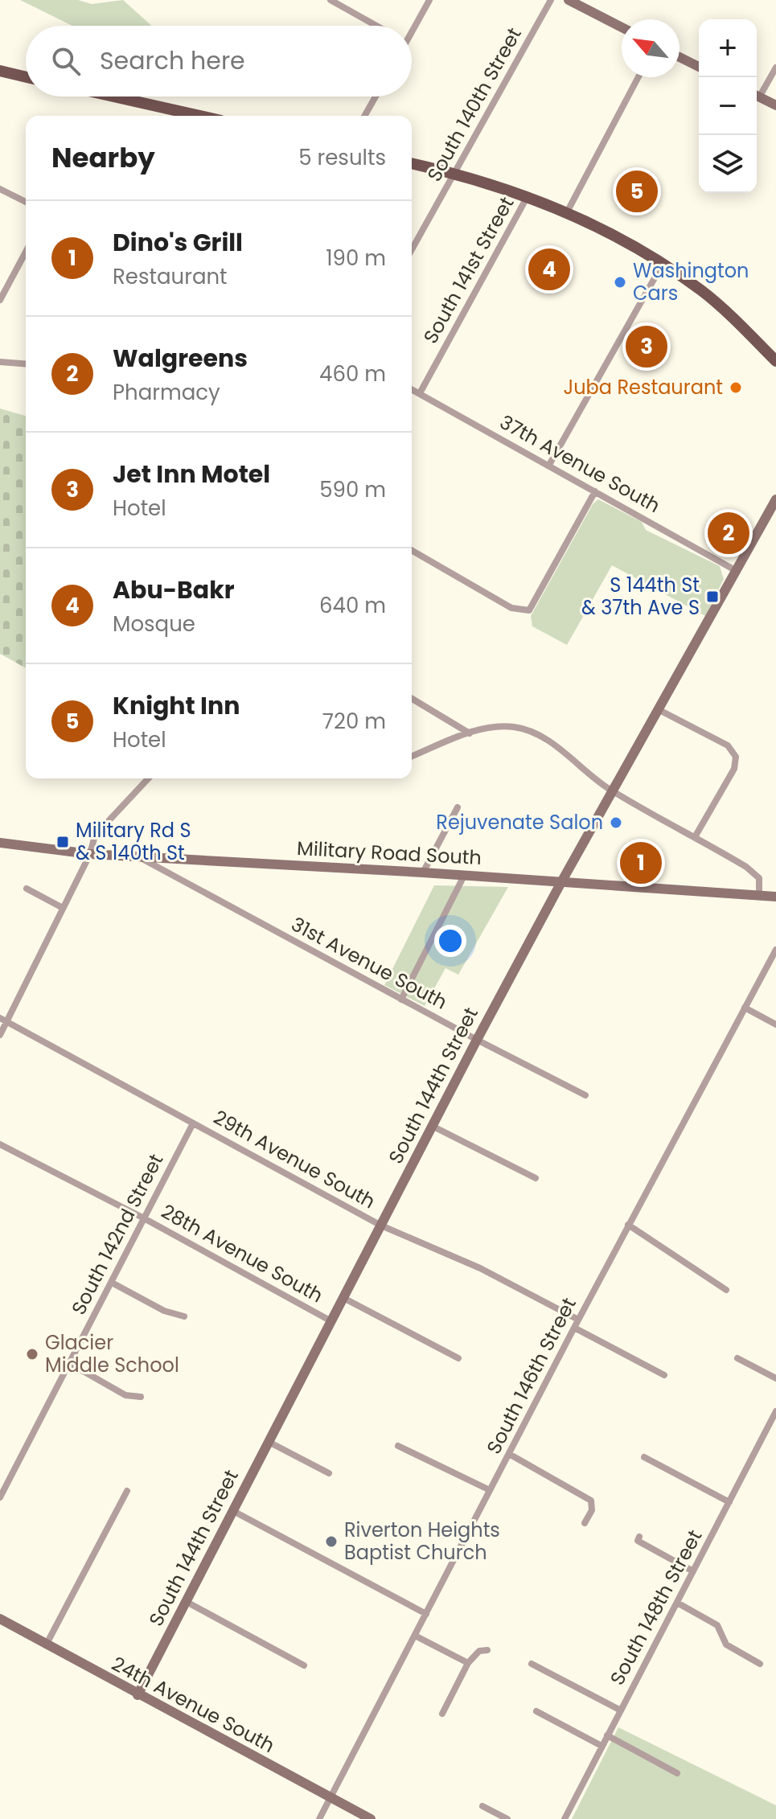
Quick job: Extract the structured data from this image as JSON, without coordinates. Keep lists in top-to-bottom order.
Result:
{
  "streets": {
    "street": [
      "South 140th Street",
      "South 141st Street",
      "37th Avenue South",
      "Military Road South",
      "31st Avenue South",
      "South 144th Street",
      "29th Avenue South",
      "South 142nd Street",
      "28th Avenue South",
      "South 146th Street",
      "South 148th Street",
      "24th Avenue South"
    ]
  },
  "crossings": [
    ["South 141st Street", "37th Avenue South"],
    ["37th Avenue South", "South 144th Street"],
    ["Military Road South", "31st Avenue South"],
    ["Military Road South", "South 144th Street"],
    ["31st Avenue South", "South 144th Street"],
    ["South 144th Street", "29th Avenue South"],
    ["South 144th Street", "28th Avenue South"],
    ["South 144th Street", "24th Avenue South"],
    ["29th Avenue South", "South 142nd Street"],
    ["29th Avenue South", "South 146th Street"],
    ["South 142nd Street", "28th Avenue South"],
    ["South 146th Street", "24th Avenue South"]
  ],
  "places": {
    "other": [
      "Washington Cars",
      "Juba Restaurant",
      "Rejuvenate Salon",
      "Glacier Middle School",
      "Riverton Heights Baptist Church"
    ],
    "transit": ["S 144th St & 37th Ave S", "Military Rd S & S 140th St"]
  },
  "north": "top left",
  "page": {
    "map_buttons": ["+", "−"],
    "search": "Search here",
    "heading": ["Nearby", "5 results"],
    "pins": [
      "5",
      "4",
      "3",
      "2",
      "1"
    ],
    "list": [
      {
        "mark": "1",
        "name": "Dino's Grill",
        "note": "Restaurant",
        "value": "190 m"
      },
      {
        "mark": "2",
        "name": "Walgreens",
        "note": "Pharmacy",
        "value": "460 m"
      },
      {
        "mark": "3",
        "name": "Jet Inn Motel",
        "note": "Hotel",
        "value": "590 m"
      },
      {
        "mark": "4",
        "name": "Abu-Bakr",
        "note": "Mosque",
        "value": "640 m"
      },
      {
        "mark": "5",
        "name": "Knight Inn",
        "note": "Hotel",
        "value": "720 m"
      }
    ]
  }
}
